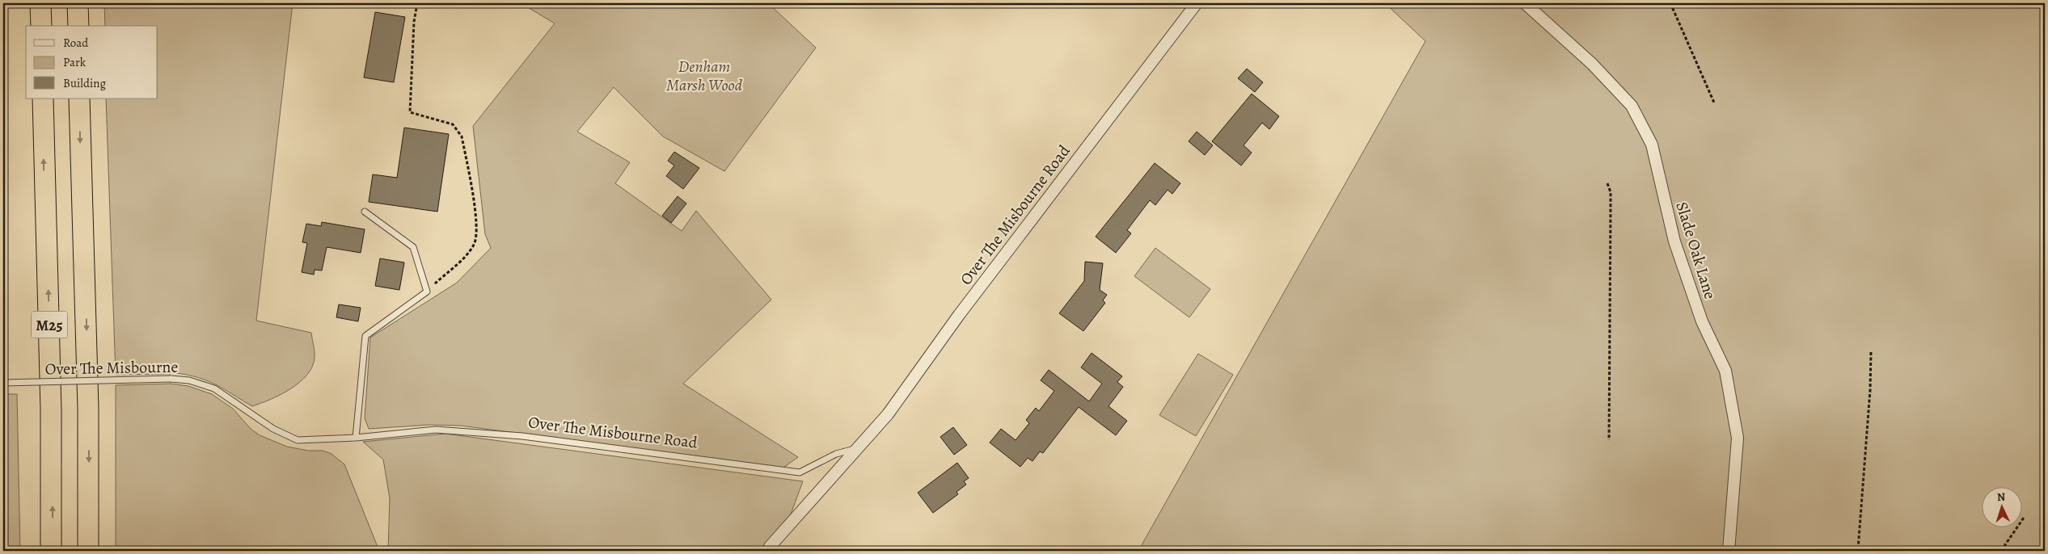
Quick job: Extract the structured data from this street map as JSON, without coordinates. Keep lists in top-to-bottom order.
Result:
{
  "streets": {
    "highway": ["M25"],
    "street": ["Over The Misbourne Road", "Slade Oak Lane"],
    "lane": ["Over The Misbourne"]
  },
  "crossings": [
    ["Over The Misbourne Road", "Over The Misbourne"]
  ],
  "parks": ["Denham Marsh Wood"],
  "legend": ["Road", "Park", "Building"],
  "north": "top"
}
